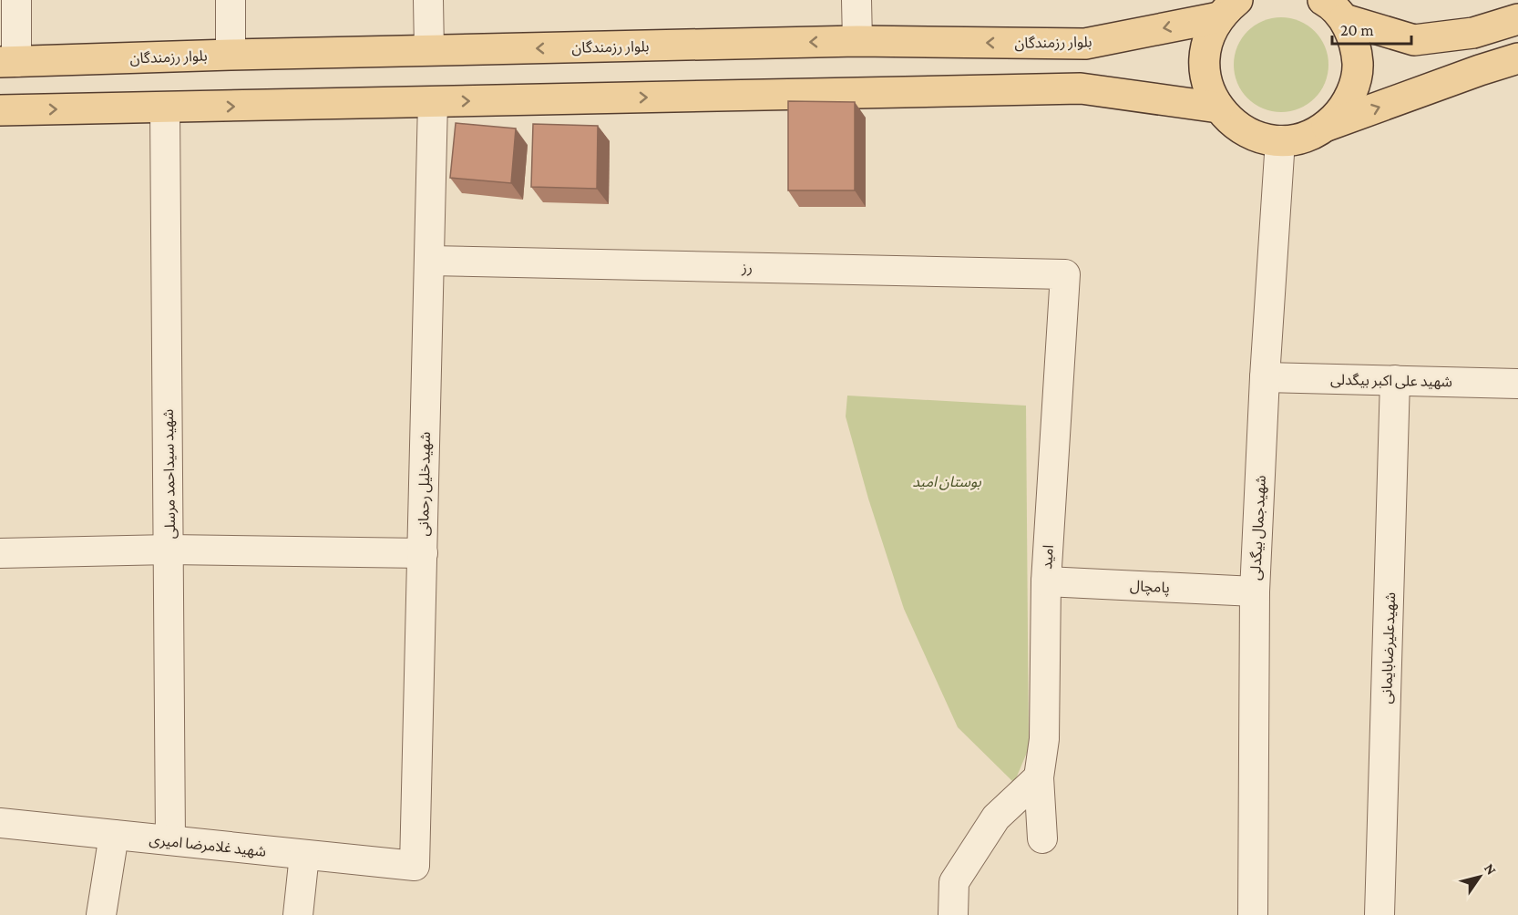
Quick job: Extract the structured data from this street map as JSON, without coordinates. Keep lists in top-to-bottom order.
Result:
{
  "streets": {
    "main road": ["بلوار رزمندگان"],
    "street": [
      "رز",
      "شهید علی اکبر بیگدلی",
      "شهید سیداحمد مرسلی",
      "شهیدخلیل رحمانی",
      "شهیدجمال بیگدلی",
      "امید",
      "پامچال",
      "شهیدعلیرضابایمانی",
      "شهید غلامرضا امیری"
    ]
  },
  "crossings": [
    ["رز", "شهیدخلیل رحمانی"],
    ["رز", "امید"],
    ["شهید علی اکبر بیگدلی", "شهیدجمال بیگدلی"],
    ["شهید علی اکبر بیگدلی", "شهیدعلیرضابایمانی"],
    ["شهید سیداحمد مرسلی", "شهید غلامرضا امیری"],
    ["شهیدخلیل رحمانی", "شهید غلامرضا امیری"],
    ["شهیدجمال بیگدلی", "پامچال"],
    ["امید", "پامچال"]
  ],
  "parks": ["بوستان امید"],
  "scale_bar": "20 m",
  "north": "top right"
}
